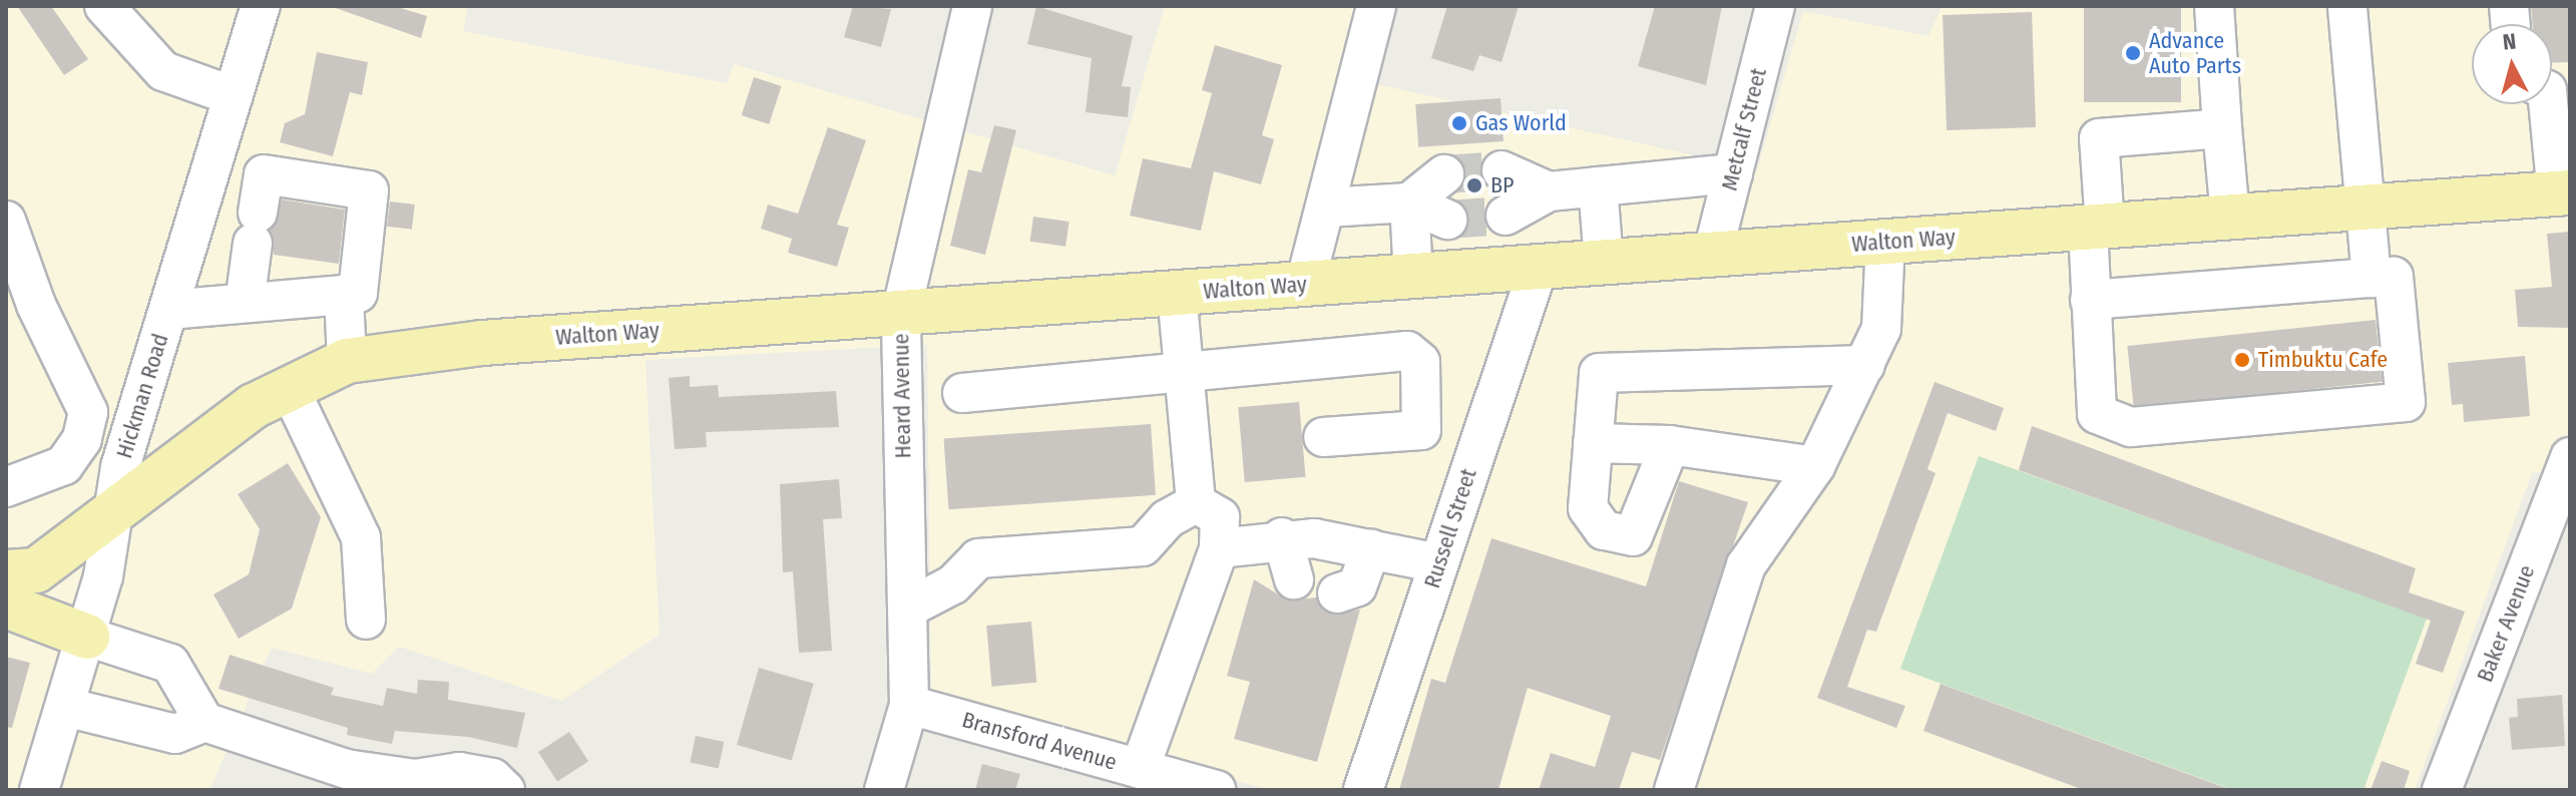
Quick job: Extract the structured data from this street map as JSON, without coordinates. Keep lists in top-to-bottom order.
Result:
{
  "streets": {
    "main road": ["Walton Way"],
    "street": [
      "Metcalf Street",
      "Hickman Road",
      "Heard Avenue",
      "Russell Street",
      "Baker Avenue",
      "Bransford Avenue"
    ]
  },
  "crossings": [
    ["Metcalf Street", "Walton Way"],
    ["Walton Way", "Hickman Road"],
    ["Walton Way", "Heard Avenue"],
    ["Walton Way", "Russell Street"],
    ["Heard Avenue", "Bransford Avenue"]
  ],
  "places": [
    "Advance Auto Parts",
    "Gas World",
    "BP",
    "Timbuktu Cafe"
  ],
  "north": "top"
}
